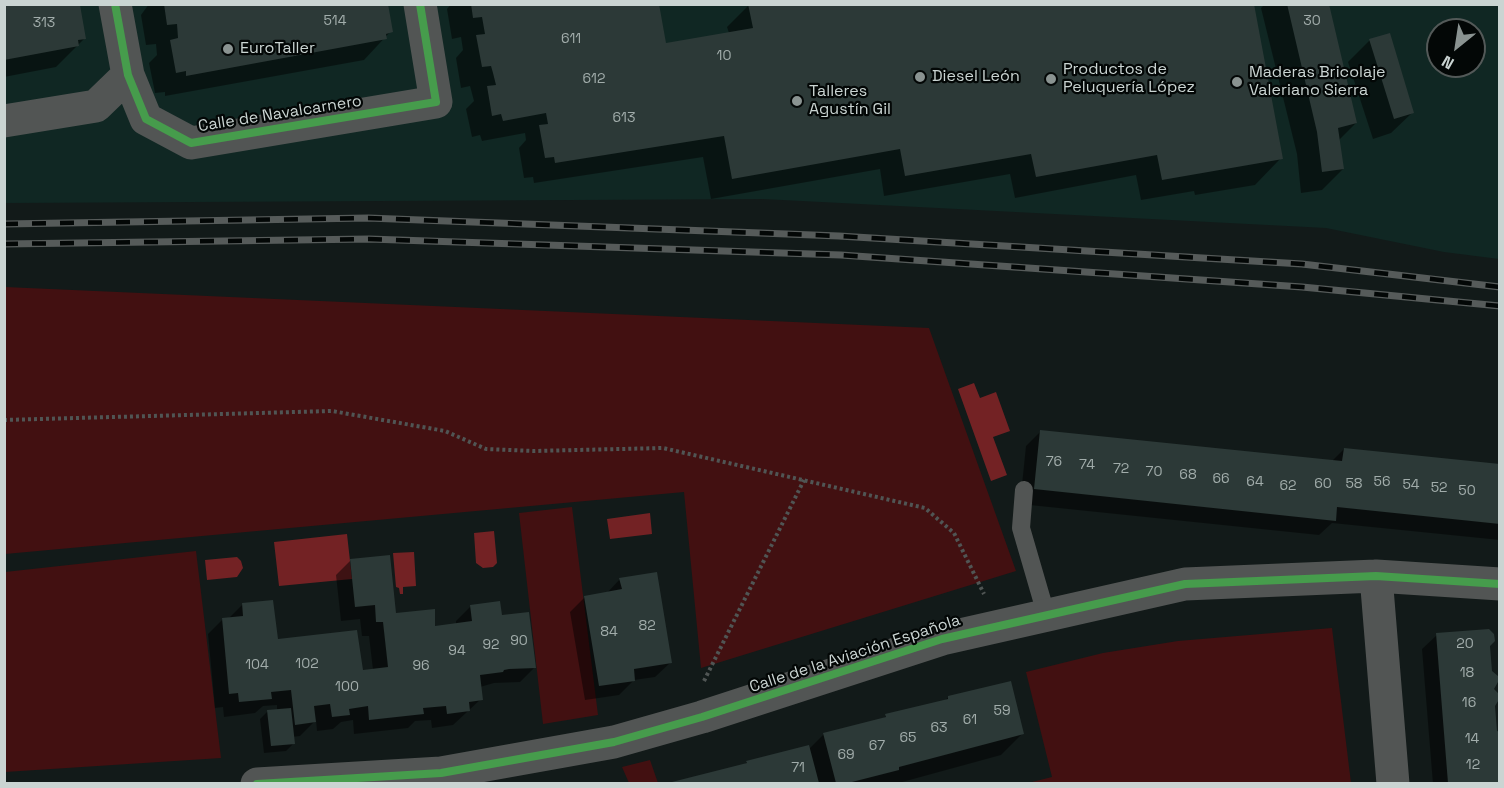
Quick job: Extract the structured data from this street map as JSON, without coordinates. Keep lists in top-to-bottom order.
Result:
{
  "streets": {
    "street": ["Calle de Navalcarnero", "Calle de la Aviación Española"]
  },
  "places": [
    "EuroTaller",
    "Diesel León",
    "Productos de Peluquería López",
    "Maderas Bricolaje Valeriano Sierra",
    "Talleres Agustín Gil"
  ],
  "house_numbers": [
    "514",
    "30",
    "313",
    "611",
    "10",
    "612",
    "613",
    "76",
    "74",
    "72",
    "70",
    "68",
    "66",
    "64",
    "56",
    "60",
    "58",
    "54",
    "62",
    "52",
    "50",
    "82",
    "84",
    "90",
    "20",
    "92",
    "94",
    "102",
    "104",
    "96",
    "18",
    "100",
    "16",
    "59",
    "61",
    "63",
    "65",
    "14",
    "67",
    "69",
    "12",
    "71"
  ],
  "north": "bottom left"
}
